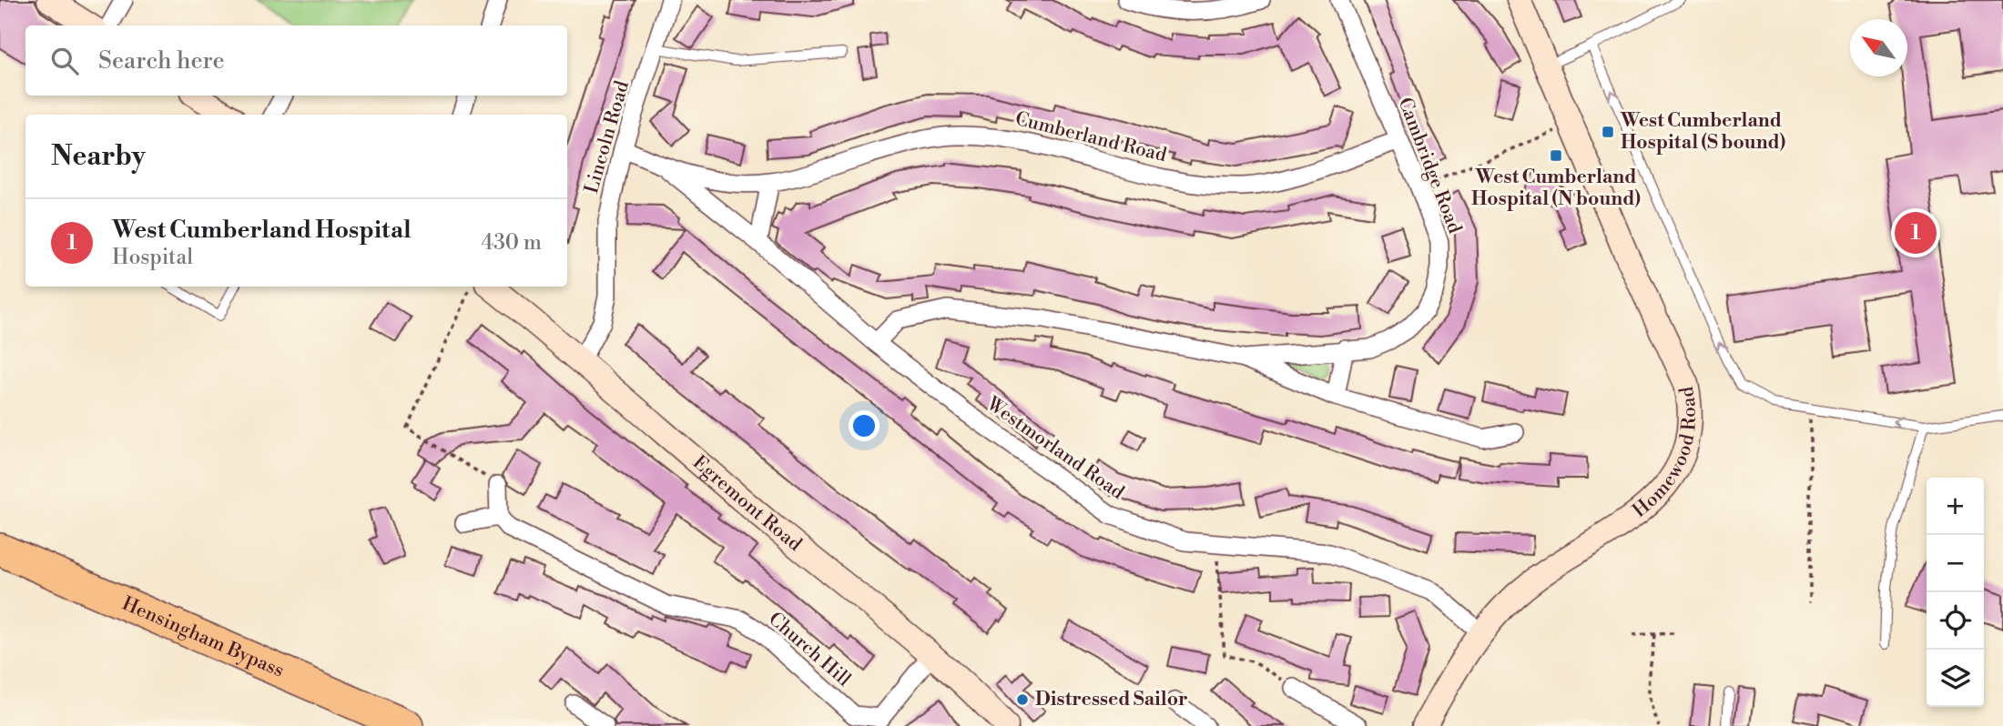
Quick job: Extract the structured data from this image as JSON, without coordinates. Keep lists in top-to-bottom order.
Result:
{
  "streets": {
    "highway": ["Hensingham Bypass"],
    "street": [
      "Lincoln Road",
      "Cumberland Road",
      "Cambridge Road",
      "Westmorland Road",
      "Homewood Road",
      "Egremont Road",
      "Church Hill"
    ]
  },
  "crossings": [
    ["Lincoln Road", "Cumberland Road"],
    ["Lincoln Road", "Egremont Road"],
    ["Cumberland Road", "Cambridge Road"],
    ["Cumberland Road", "Westmorland Road"],
    ["Cambridge Road", "Westmorland Road"],
    ["Westmorland Road", "Homewood Road"],
    ["Egremont Road", "Church Hill"]
  ],
  "places": {
    "transit": ["West Cumberland Hospital (S bound)", "West Cumberland Hospital (N bound)"],
    "other": ["Distressed Sailor"]
  },
  "north": "top left",
  "page": {
    "search": "Search here",
    "heading": "Nearby",
    "list": [
      {
        "mark": "1",
        "name": "West Cumberland Hospital",
        "note": "Hospital",
        "value": "430 m"
      }
    ],
    "pins": "1",
    "map_buttons": ["+", "−"]
  }
}
